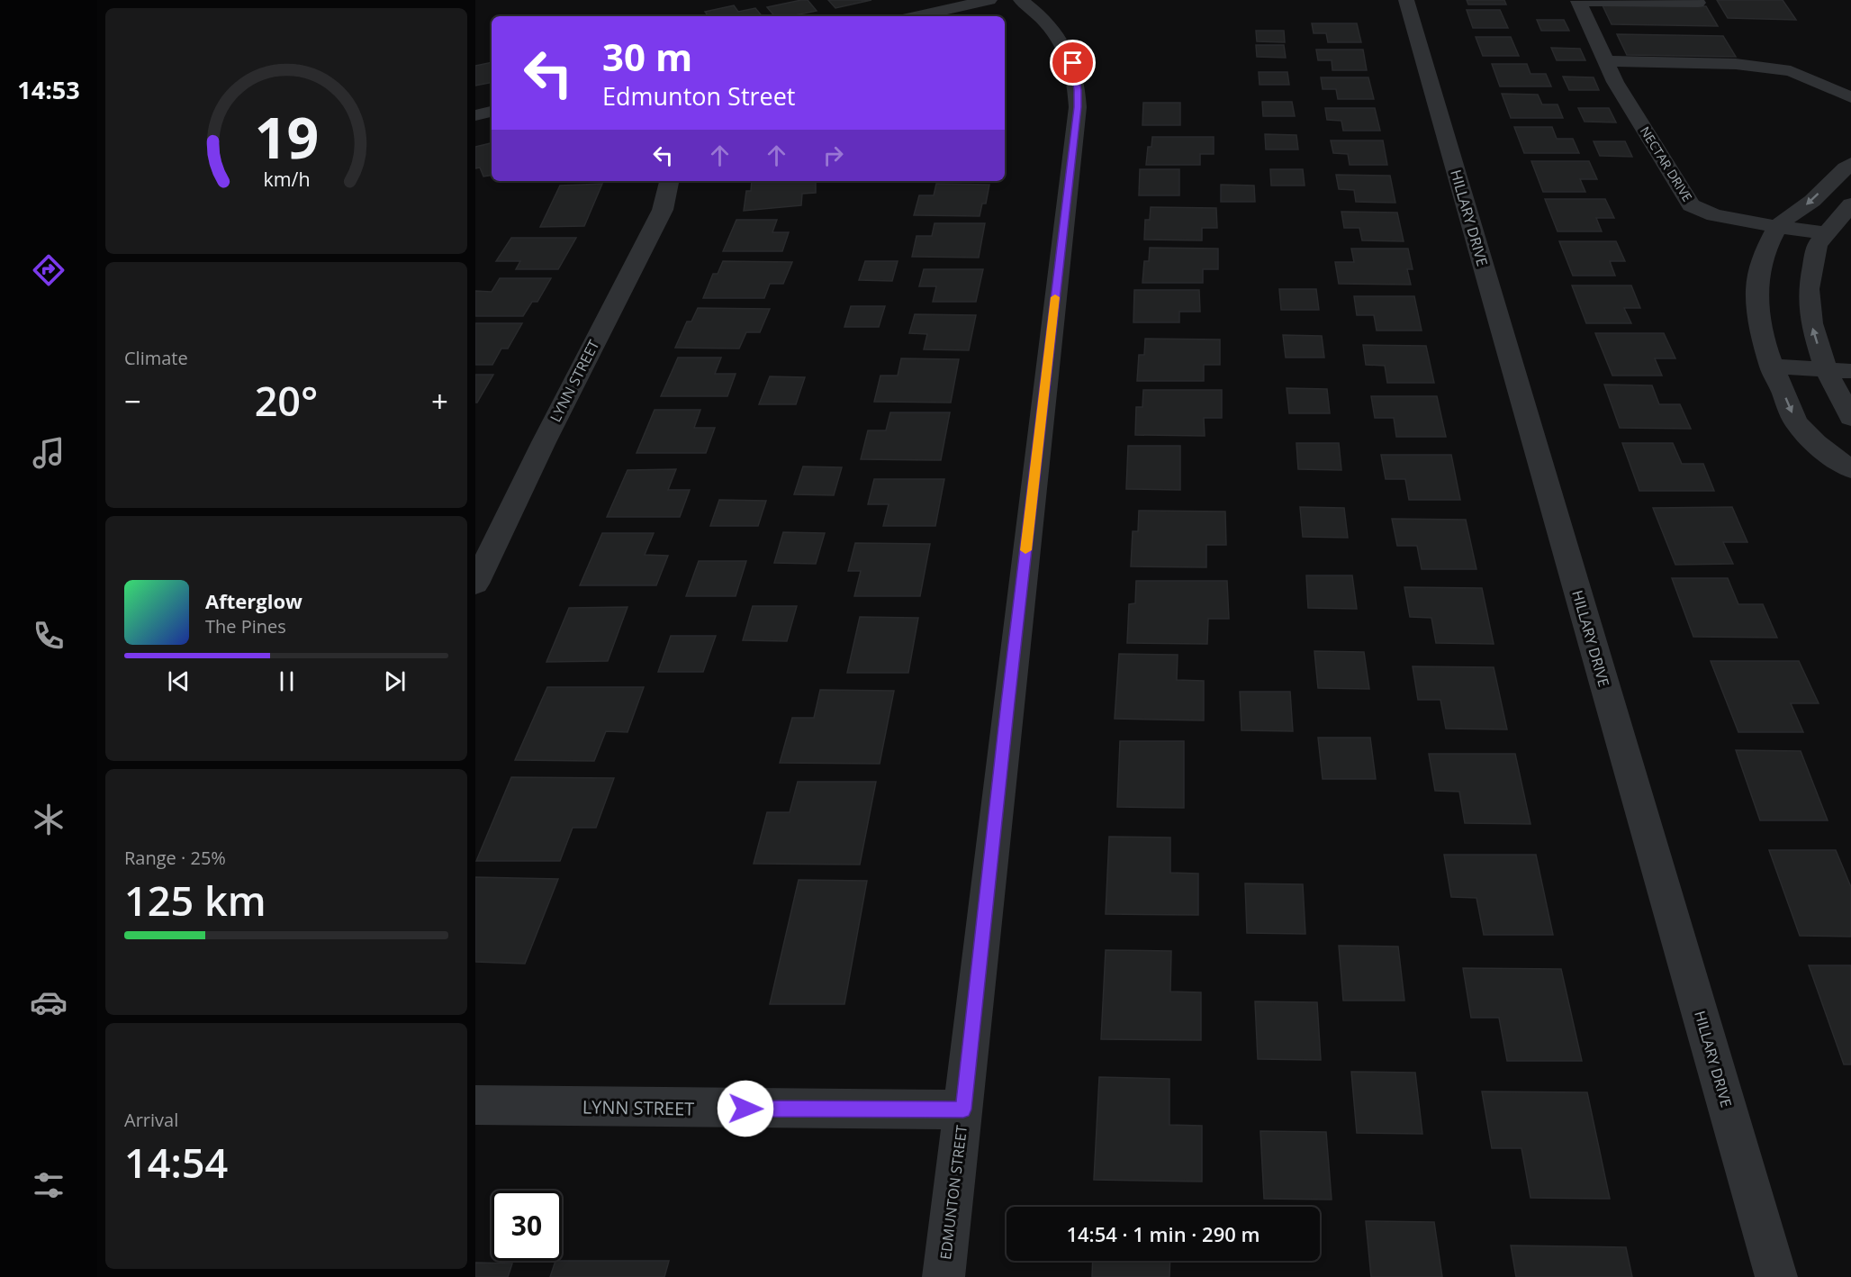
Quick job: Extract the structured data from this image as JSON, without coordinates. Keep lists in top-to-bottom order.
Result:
{
  "streets": {
    "street": [
      "NECTAR DRIVE",
      "HILLARY DRIVE",
      "LYNN STREET",
      "EDMUNTON STREET"
    ]
  },
  "crossings": [
    ["LYNN STREET", "EDMUNTON STREET"]
  ],
  "page": {
    "tabs": "14:53",
    "turn": ["30 m", "Edmunton Street"],
    "tile": [
      "Climate",
      ["Range · 25%", "125 km"],
      ["Arrival", "14:54"]
    ],
    "heat": ["−", "20°", "+"],
    "song": ["Afterglow", "The Pines"],
    "limit": "30",
    "trip": "14:54 · 1 min · 290 m",
    "gauge": ["19", "km/h"]
  }
}
